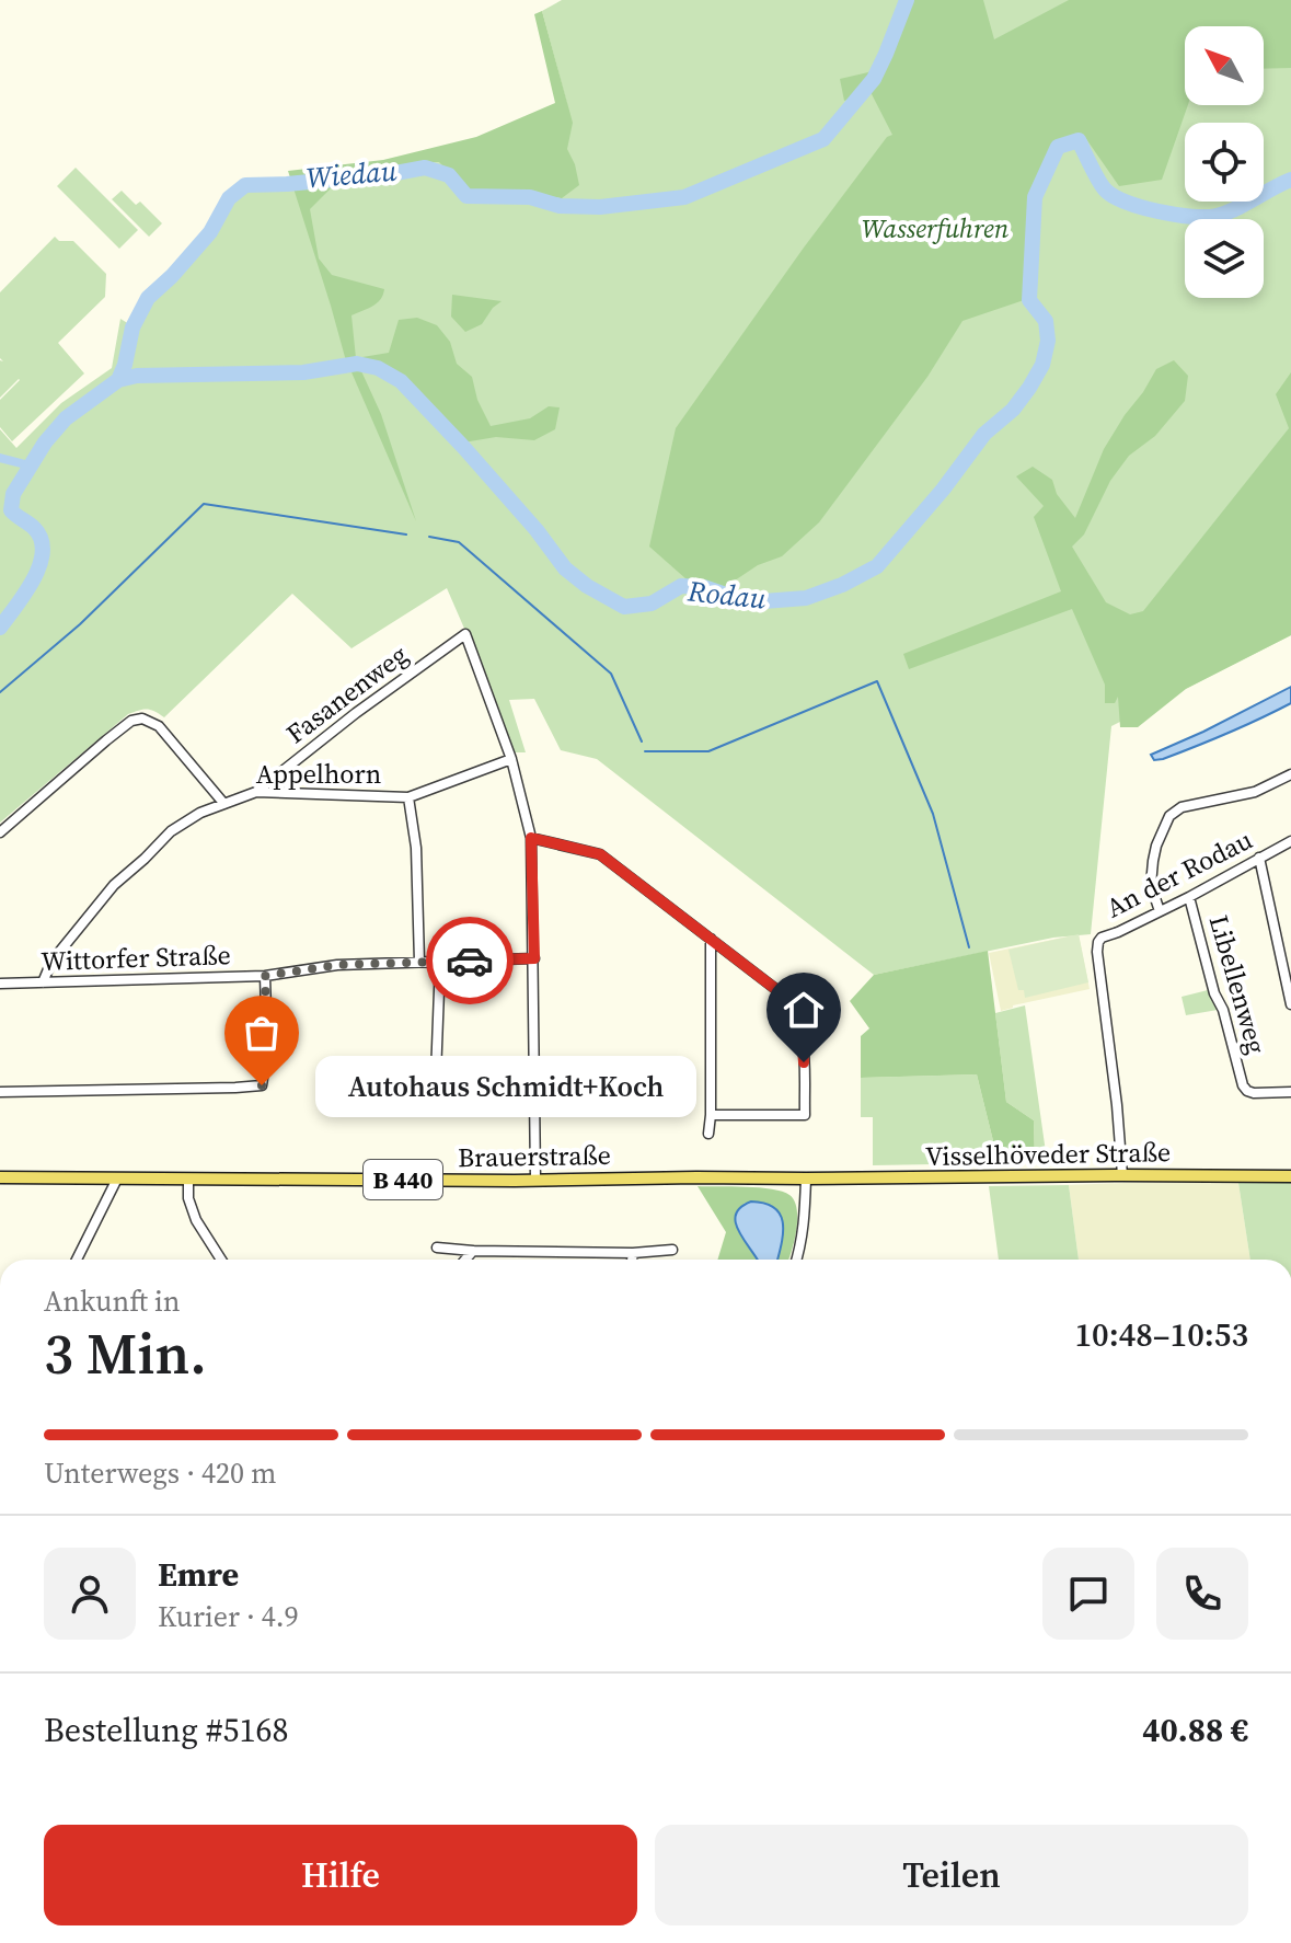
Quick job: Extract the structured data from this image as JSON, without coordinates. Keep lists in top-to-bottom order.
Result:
{
  "streets": {
    "main road": ["Visselhöveder Straße", "Brauerstraße", "B 440"],
    "street": [
      "Fasanenweg",
      "Appelhorn",
      "An der Rodau",
      "Wittorfer Straße",
      "Libellenweg"
    ]
  },
  "crossings": [
    ["Fasanenweg", "Appelhorn"],
    ["Appelhorn", "Wittorfer Straße"],
    ["An der Rodau", "Libellenweg"],
    ["An der Rodau", "Visselhöveder Straße"],
    ["Visselhöveder Straße", "Brauerstraße"]
  ],
  "water": ["Wiedau", "Rodau"],
  "parks": ["Wasserfuhren"],
  "places": ["Autohaus Schmidt+Koch"],
  "north": "top left",
  "page": {
    "bubble": "Autohaus Schmidt+Koch",
    "heading": ["3 Min.", "Ankunft in", "10:48–10:53"],
    "panel": [
      "Emre",
      "Kurier · 4.9",
      "Bestellung #5168",
      "40.88 €"
    ],
    "bar": "Unterwegs · 420 m",
    "buttons": ["Hilfe", "Teilen"]
  }
}
